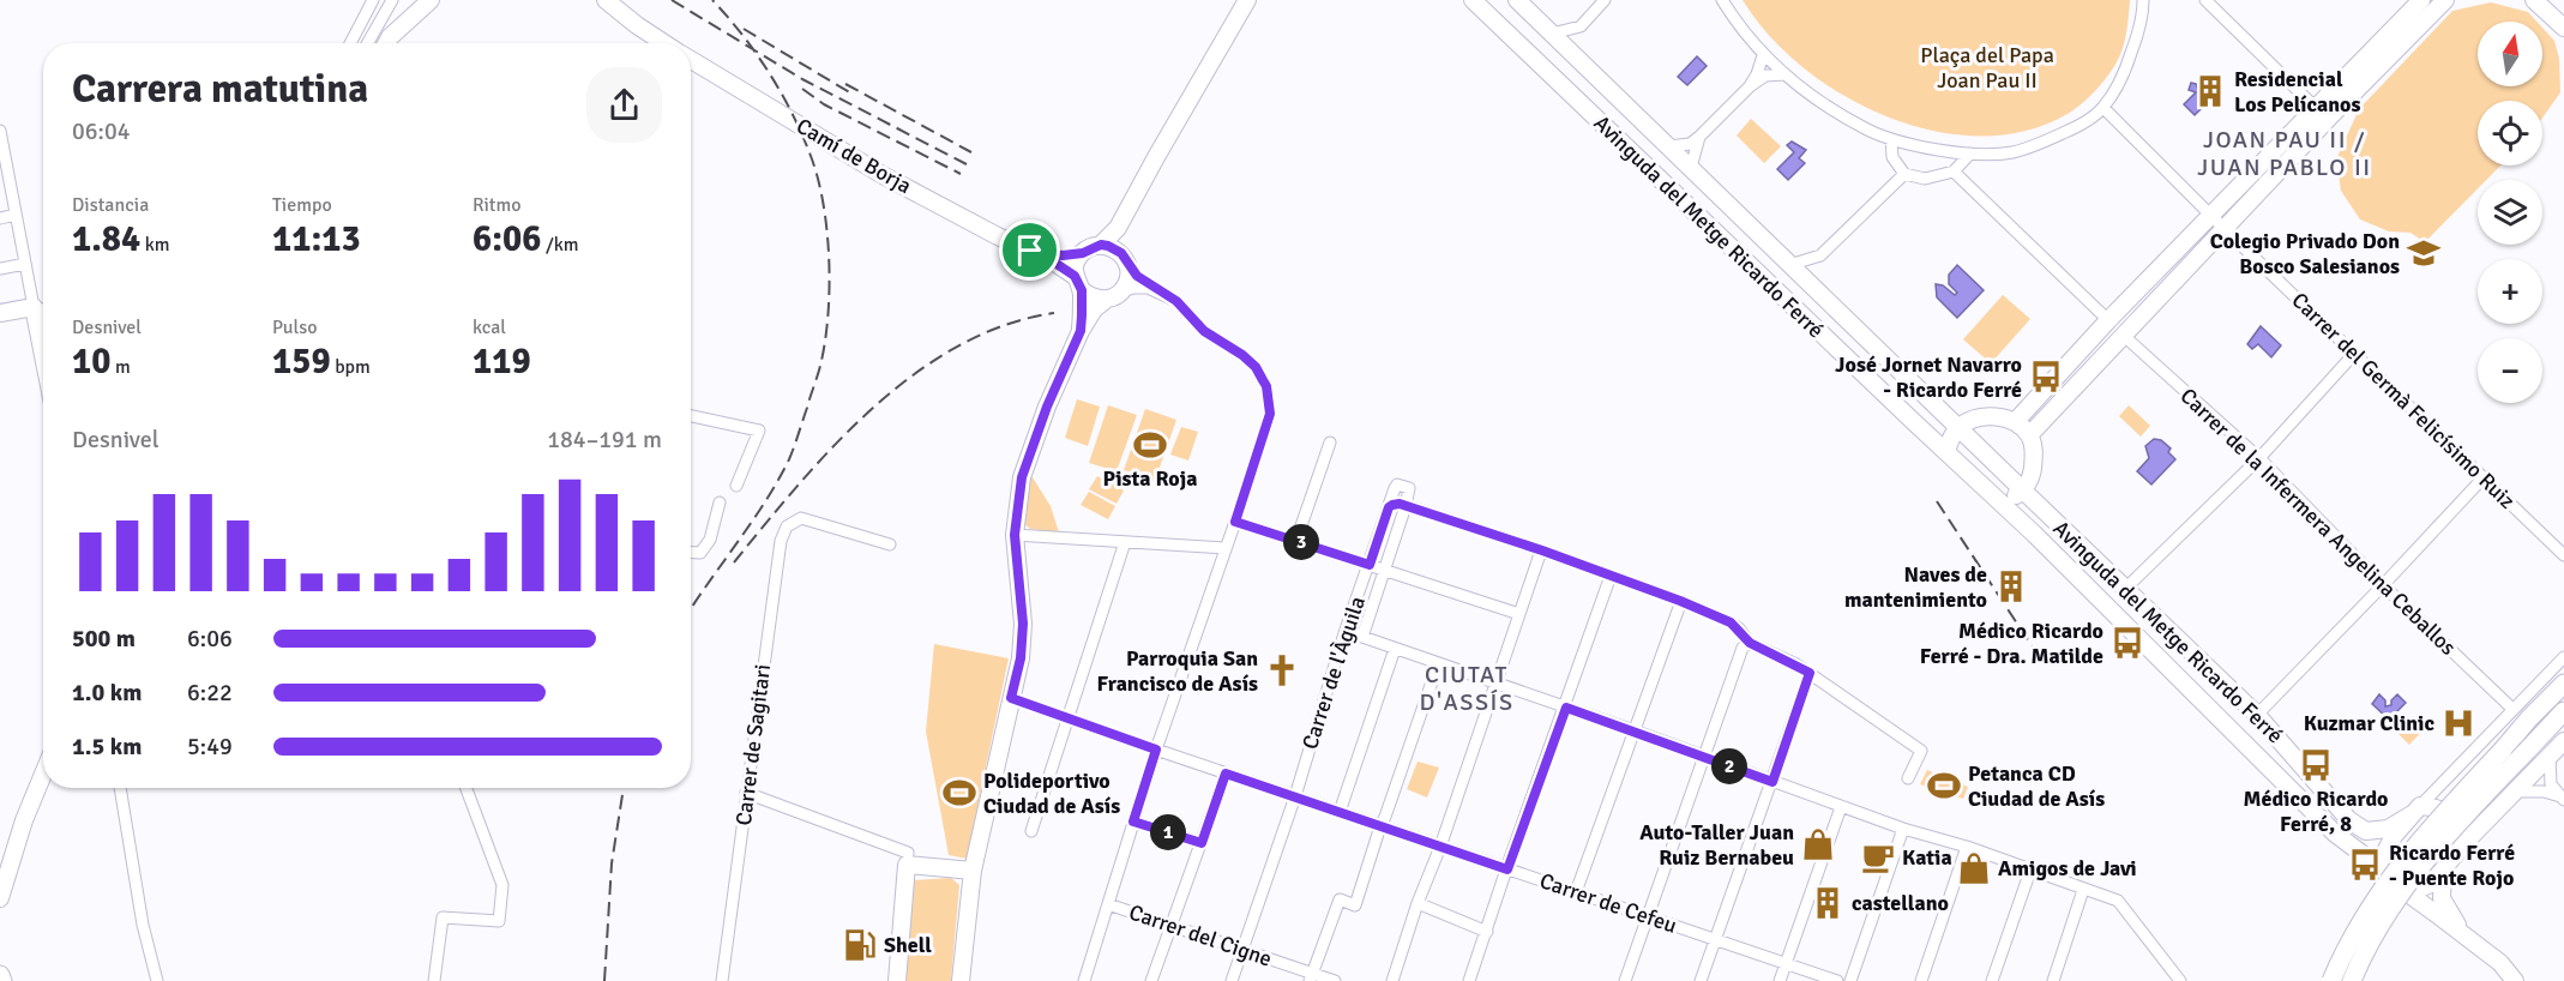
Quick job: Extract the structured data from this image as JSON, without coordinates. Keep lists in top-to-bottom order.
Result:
{
  "streets": {
    "street": [
      "Camí de Borja",
      "Avinguda del Metge Ricardo Ferré",
      "Carrer del Germà Felicísimo Ruiz",
      "Carrer de la Infermera Angelina Ceballos",
      "Carrer de l'Àguila",
      "Carrer de Sagitari",
      "Carrer de Cefeu",
      "Carrer del Cigne"
    ]
  },
  "crossings": [
    ["Carrer de l'Àguila", "Carrer de Cefeu"],
    ["Carrer de l'Àguila", "Carrer del Cigne"]
  ],
  "districts": ["JOAN PAU II / JUAN PABLO II", "CIUTAT D'ASSÍS"],
  "parks": ["Plaça del Papa Joan Pau II"],
  "places": {
    "building": ["Residencial Los Pelícanos", "Naves de mantenimiento", "castellano"],
    "school or university": ["Colegio Privado Don Bosco Salesianos"],
    "bus stop": [
      "José Jornet Navarro - Ricardo Ferré",
      "Médico Ricardo Ferré - Dra. Matilde",
      "Médico Ricardo Ferré, 8",
      "Ricardo Ferré - Puente Rojo"
    ],
    "sports": ["Pista Roja", "Petanca CD Ciudad de Asís", "Polideportivo Ciudad de Asís"],
    "church": ["Parroquia San Francisco de Asís"],
    "hospital": ["Kuzmar Clinic"],
    "shop": ["Auto-Taller Juan Ruiz Bernabeu", "Amigos de Javi"],
    "cafe": ["Katia"],
    "fuel station": ["Shell"]
  },
  "north": "top",
  "page": {
    "map_buttons": ["+", "−"],
    "heading": ["Carrera matutina", "06:04"],
    "stats": [
      ["Distancia", "1.84 km"],
      ["Tiempo", "11:13"],
      ["Ritmo", "6:06 /km"],
      ["Desnivel", "10 m"],
      ["Pulso", "159 bpm"],
      ["kcal", "119"]
    ],
    "chart": ["Desnivel", "184–191 m"],
    "pins": ["3", "2", "1"],
    "list": [
      {
        "name": "500 m",
        "note": "6:06"
      },
      {
        "name": "1.0 km",
        "note": "6:22"
      },
      {
        "name": "1.5 km",
        "note": "5:49"
      }
    ]
  }
}
